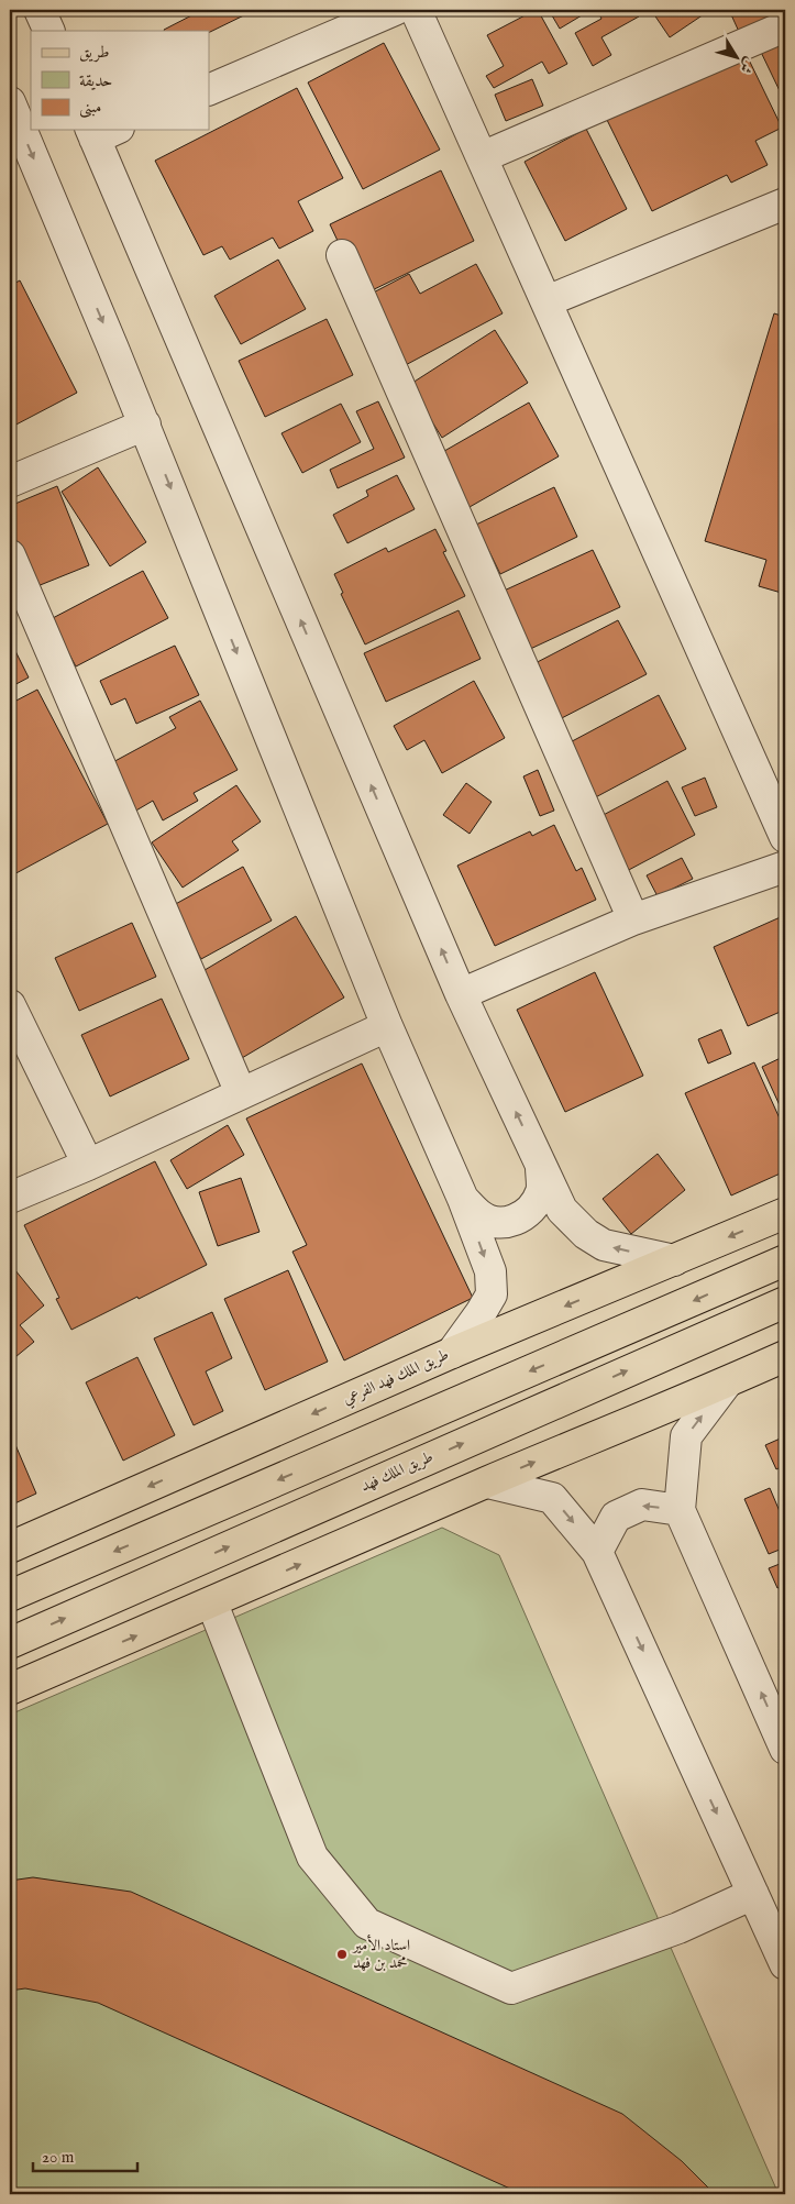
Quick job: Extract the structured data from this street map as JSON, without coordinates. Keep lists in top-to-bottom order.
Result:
{
  "streets": {
    "main road": ["طريق الملك فهد الفرعي", "طريق الملك فهد"]
  },
  "places": ["استاد الأمير محمد بن فهد"],
  "legend": ["طريق", "حديقة", "مبنى"],
  "scale_bar": "20 m",
  "north": "bottom right"
}
